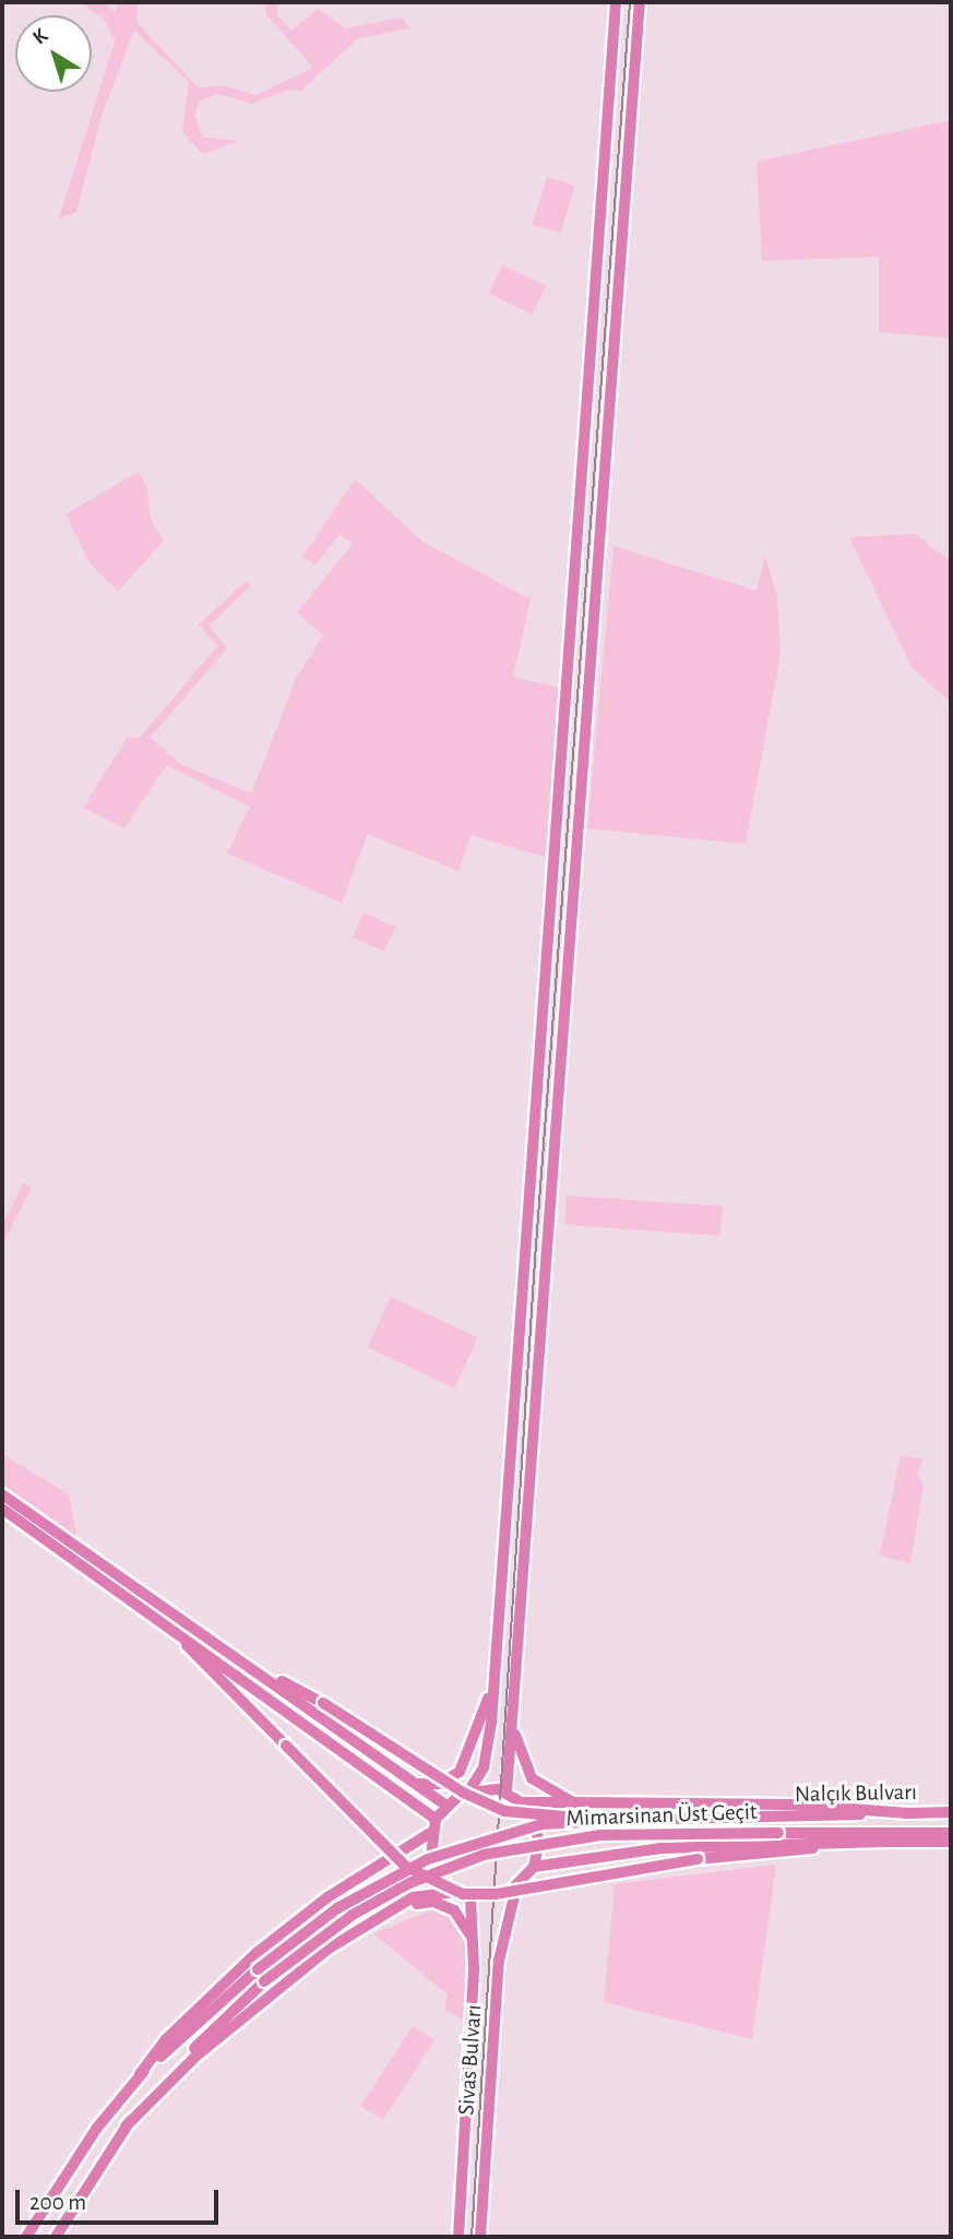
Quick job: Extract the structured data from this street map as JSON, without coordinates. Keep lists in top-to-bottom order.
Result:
{
  "streets": {
    "highway": ["Nalçık Bulvarı", "Mimarsinan Üst Geçit", "Sivas Bulvarı"]
  },
  "crossings": [
    ["Nalçık Bulvarı", "Mimarsinan Üst Geçit"]
  ],
  "scale_bar": "200 m",
  "north": "top left"
}
